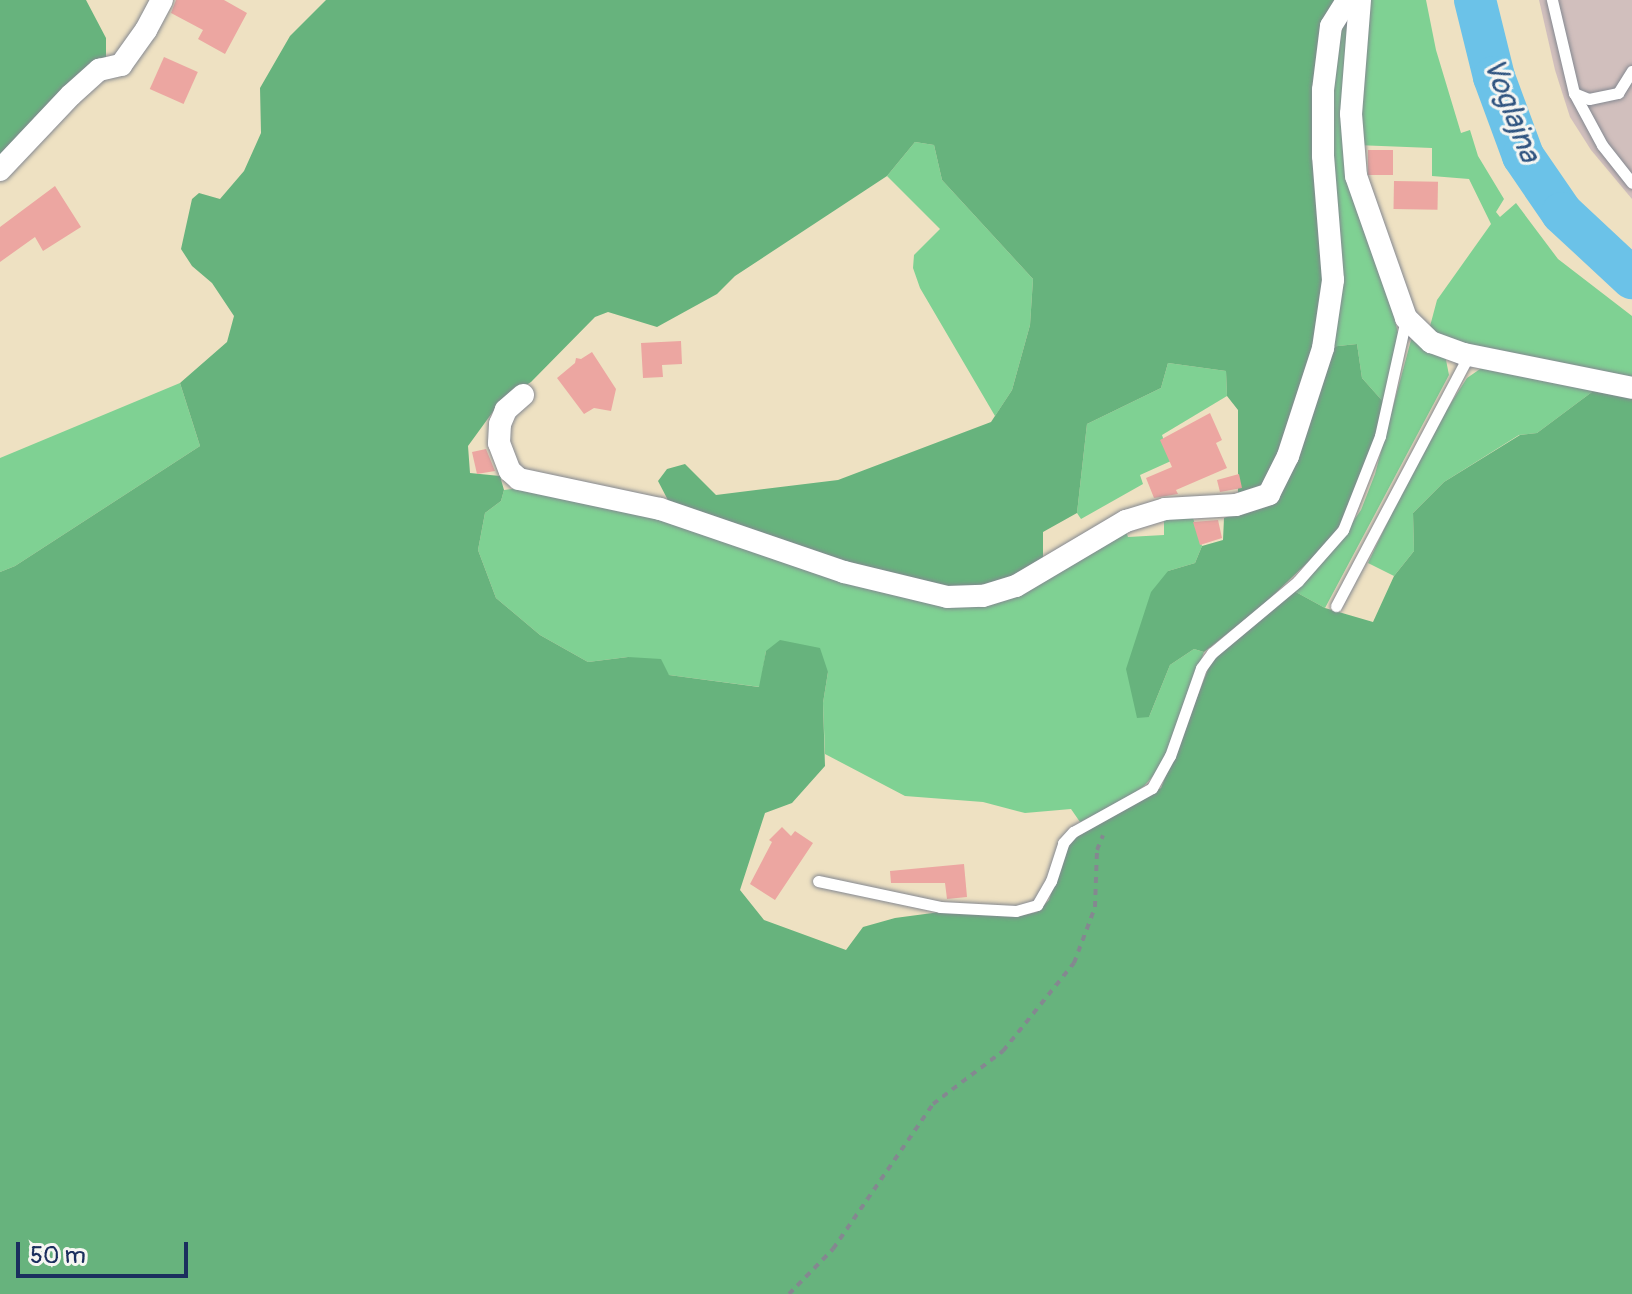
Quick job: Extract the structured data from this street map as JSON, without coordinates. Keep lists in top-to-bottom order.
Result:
{
  "water": ["Voglajna"],
  "scale_bar": "50 m"
}
